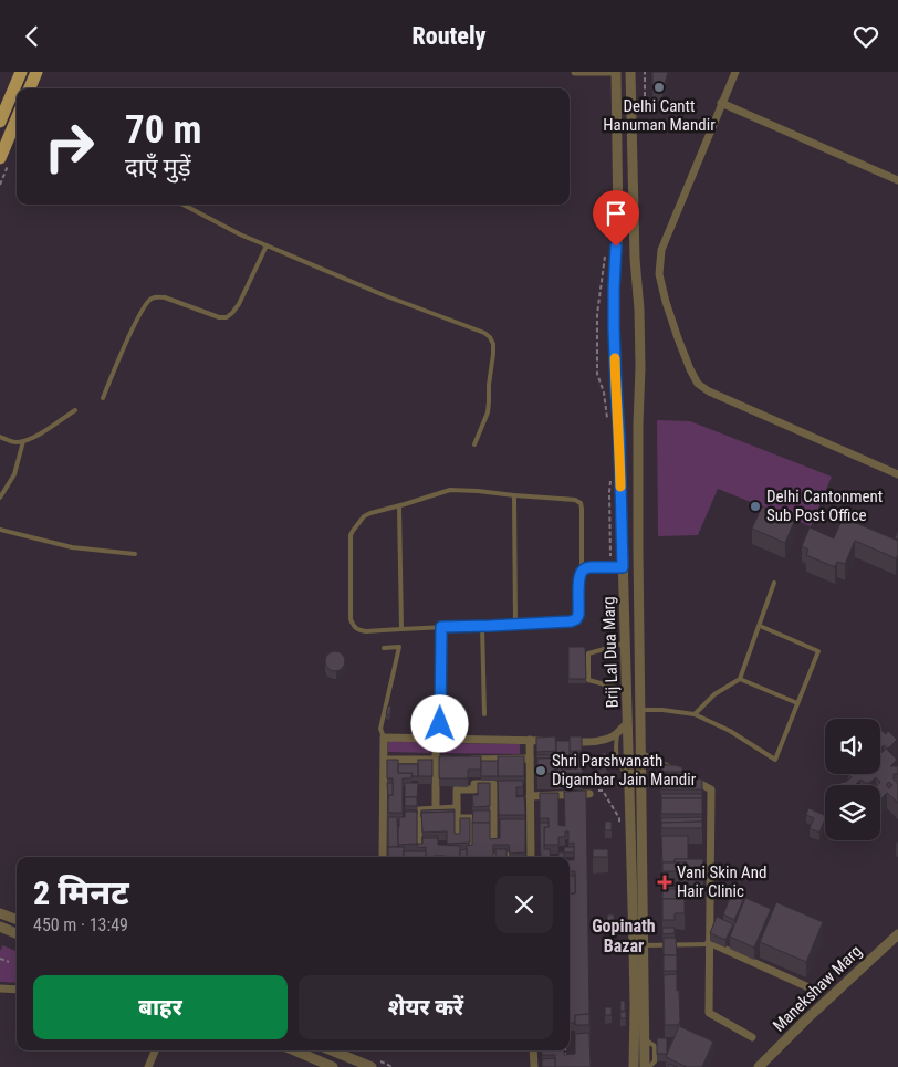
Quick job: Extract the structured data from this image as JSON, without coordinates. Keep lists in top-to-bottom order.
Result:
{
  "streets": {
    "street": ["Brij Lal Dua Marg", "Manekshaw Marg"]
  },
  "districts": ["Gopinath Bazar"],
  "places": {
    "other": ["Delhi Cantt Hanuman Mandir", "Delhi Cantonment Sub Post Office", "Shri Parshvanath Digambar Jain Mandir"],
    "health": ["Vani Skin And Hair Clinic"]
  },
  "page": {
    "header": "Routely",
    "turn": ["70 m", "दाएँ मुड़ें"],
    "heading": ["2 मिनट", "450 m · 13:49"],
    "buttons": ["बाहर", "शेयर करें"]
  }
}
